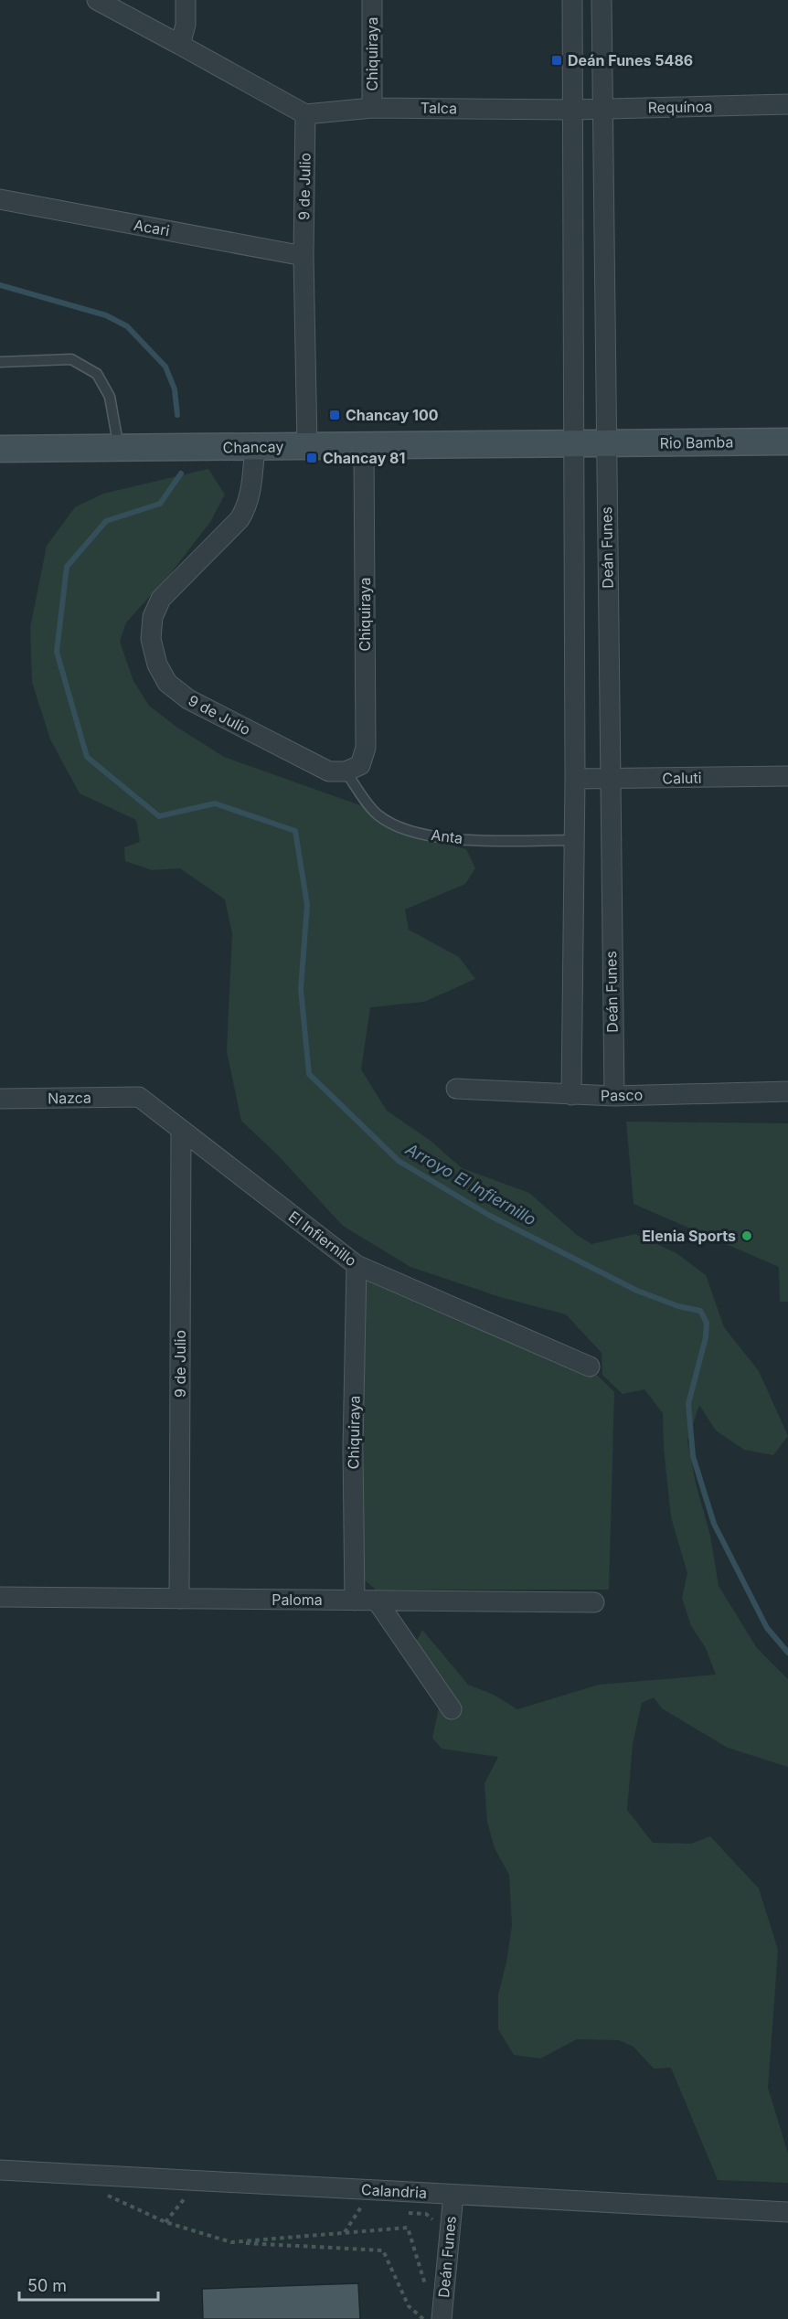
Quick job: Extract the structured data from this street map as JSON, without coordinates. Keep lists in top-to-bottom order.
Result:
{
  "streets": {
    "main road": ["Rio Bamba", "Chancay"],
    "street": [
      "Chiquiraya",
      "Requínoa",
      "Talca",
      "9 de Julio",
      "Acari",
      "Deán Funes",
      "Caluti",
      "Pasco",
      "Nazca",
      "El Infiernillo",
      "Paloma",
      "Calandria"
    ],
    "lane": ["Anta"]
  },
  "crossings": [
    ["Chiquiraya", "Talca"],
    ["Chiquiraya", "9 de Julio"],
    ["Chiquiraya", "Chancay"],
    ["Chiquiraya", "Anta"],
    ["Chiquiraya", "El Infiernillo"],
    ["Chiquiraya", "Paloma"],
    ["Requínoa", "Talca"],
    ["Requínoa", "Deán Funes"],
    ["Talca", "9 de Julio"],
    ["9 de Julio", "Acari"],
    ["9 de Julio", "Chancay"],
    ["9 de Julio", "Anta"],
    ["9 de Julio", "El Infiernillo"],
    ["9 de Julio", "Paloma"],
    ["Rio Bamba", "Chancay"],
    ["Rio Bamba", "Deán Funes"],
    ["Chancay", "Deán Funes"],
    ["Deán Funes", "Caluti"],
    ["Deán Funes", "Pasco"],
    ["Deán Funes", "Calandria"],
    ["Nazca", "El Infiernillo"]
  ],
  "water": ["Arroyo El Infiernillo"],
  "places": {
    "transit": ["Deán Funes 5486", "Chancay 100", "Chancay 81"],
    "other": ["Elenia Sports"]
  },
  "scale_bar": "50 m"
}
